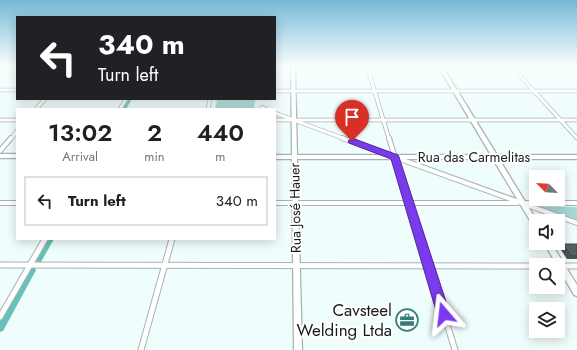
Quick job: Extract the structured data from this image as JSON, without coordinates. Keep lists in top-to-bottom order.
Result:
{
  "streets": {
    "main road": ["Rua das Carmelitas", "Rua José Hauer"]
  },
  "crossings": [
    ["Rua das Carmelitas", "Rua José Hauer"]
  ],
  "places": {
    "office": ["Cavsteel Welding Ltda"]
  },
  "north": "top left",
  "page": {
    "turn": ["340 m", "Turn left"],
    "eta": [
      "13:02",
      "Arrival",
      "2",
      "min",
      "440",
      "m"
    ],
    "list": [
      {
        "name": "Turn left",
        "value": "340 m"
      }
    ]
  }
}
